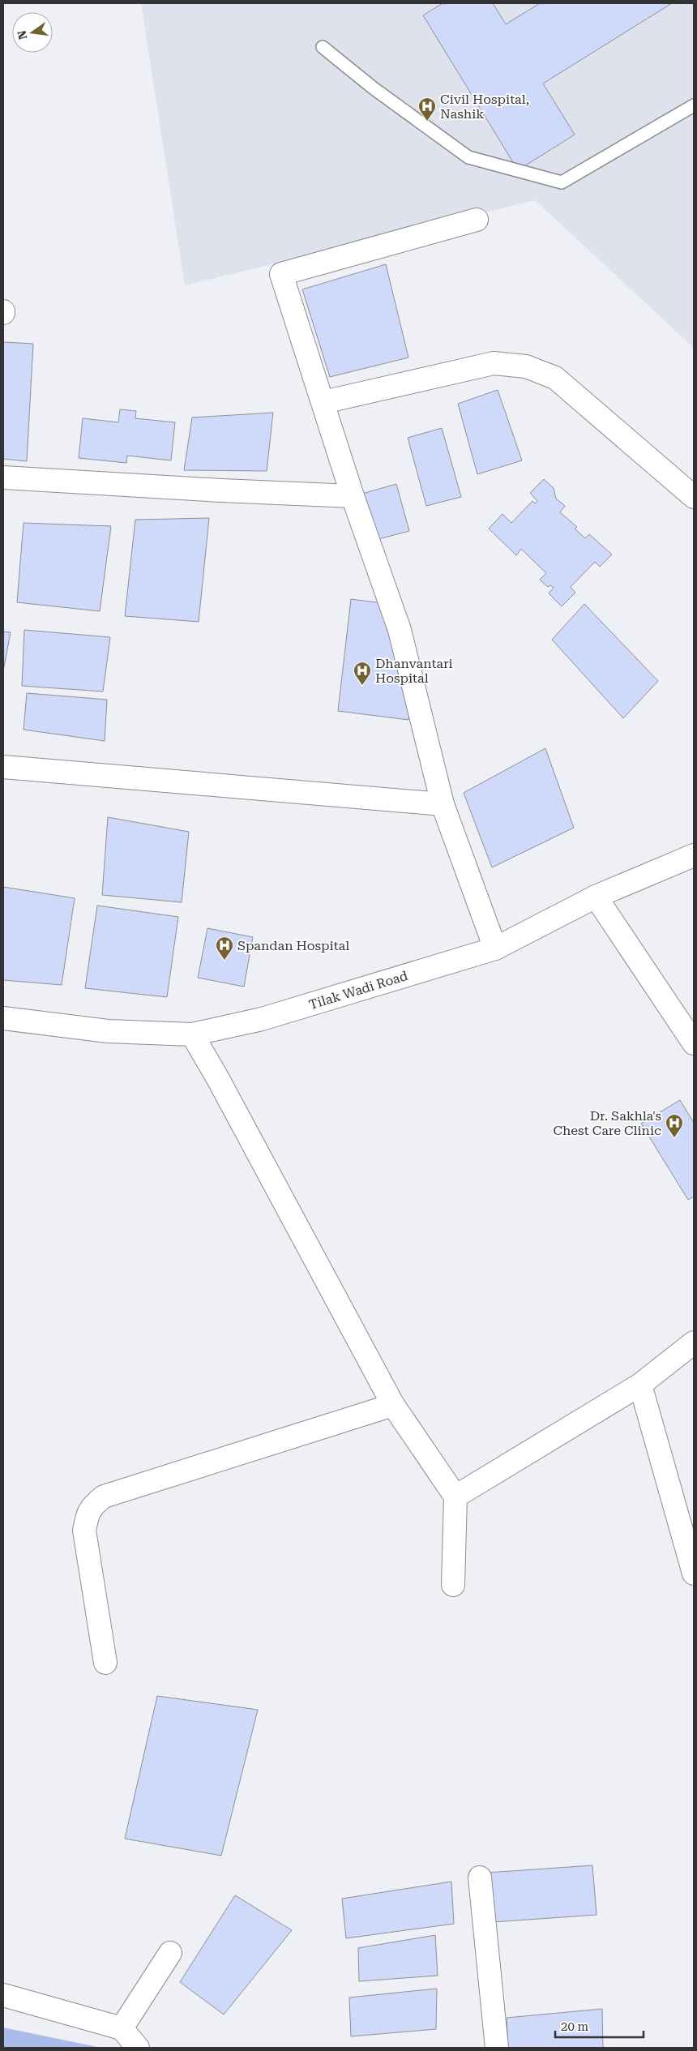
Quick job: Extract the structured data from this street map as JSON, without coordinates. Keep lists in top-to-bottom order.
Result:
{
  "streets": {
    "street": ["Tilak Wadi Road"]
  },
  "places": {
    "hospital": [
      "Civil Hospital, Nashik",
      "Dhanvantari Hospital",
      "Spandan Hospital",
      "Dr. Sakhla's Chest Care Clinic"
    ]
  },
  "scale_bar": "20 m",
  "north": "left"
}
